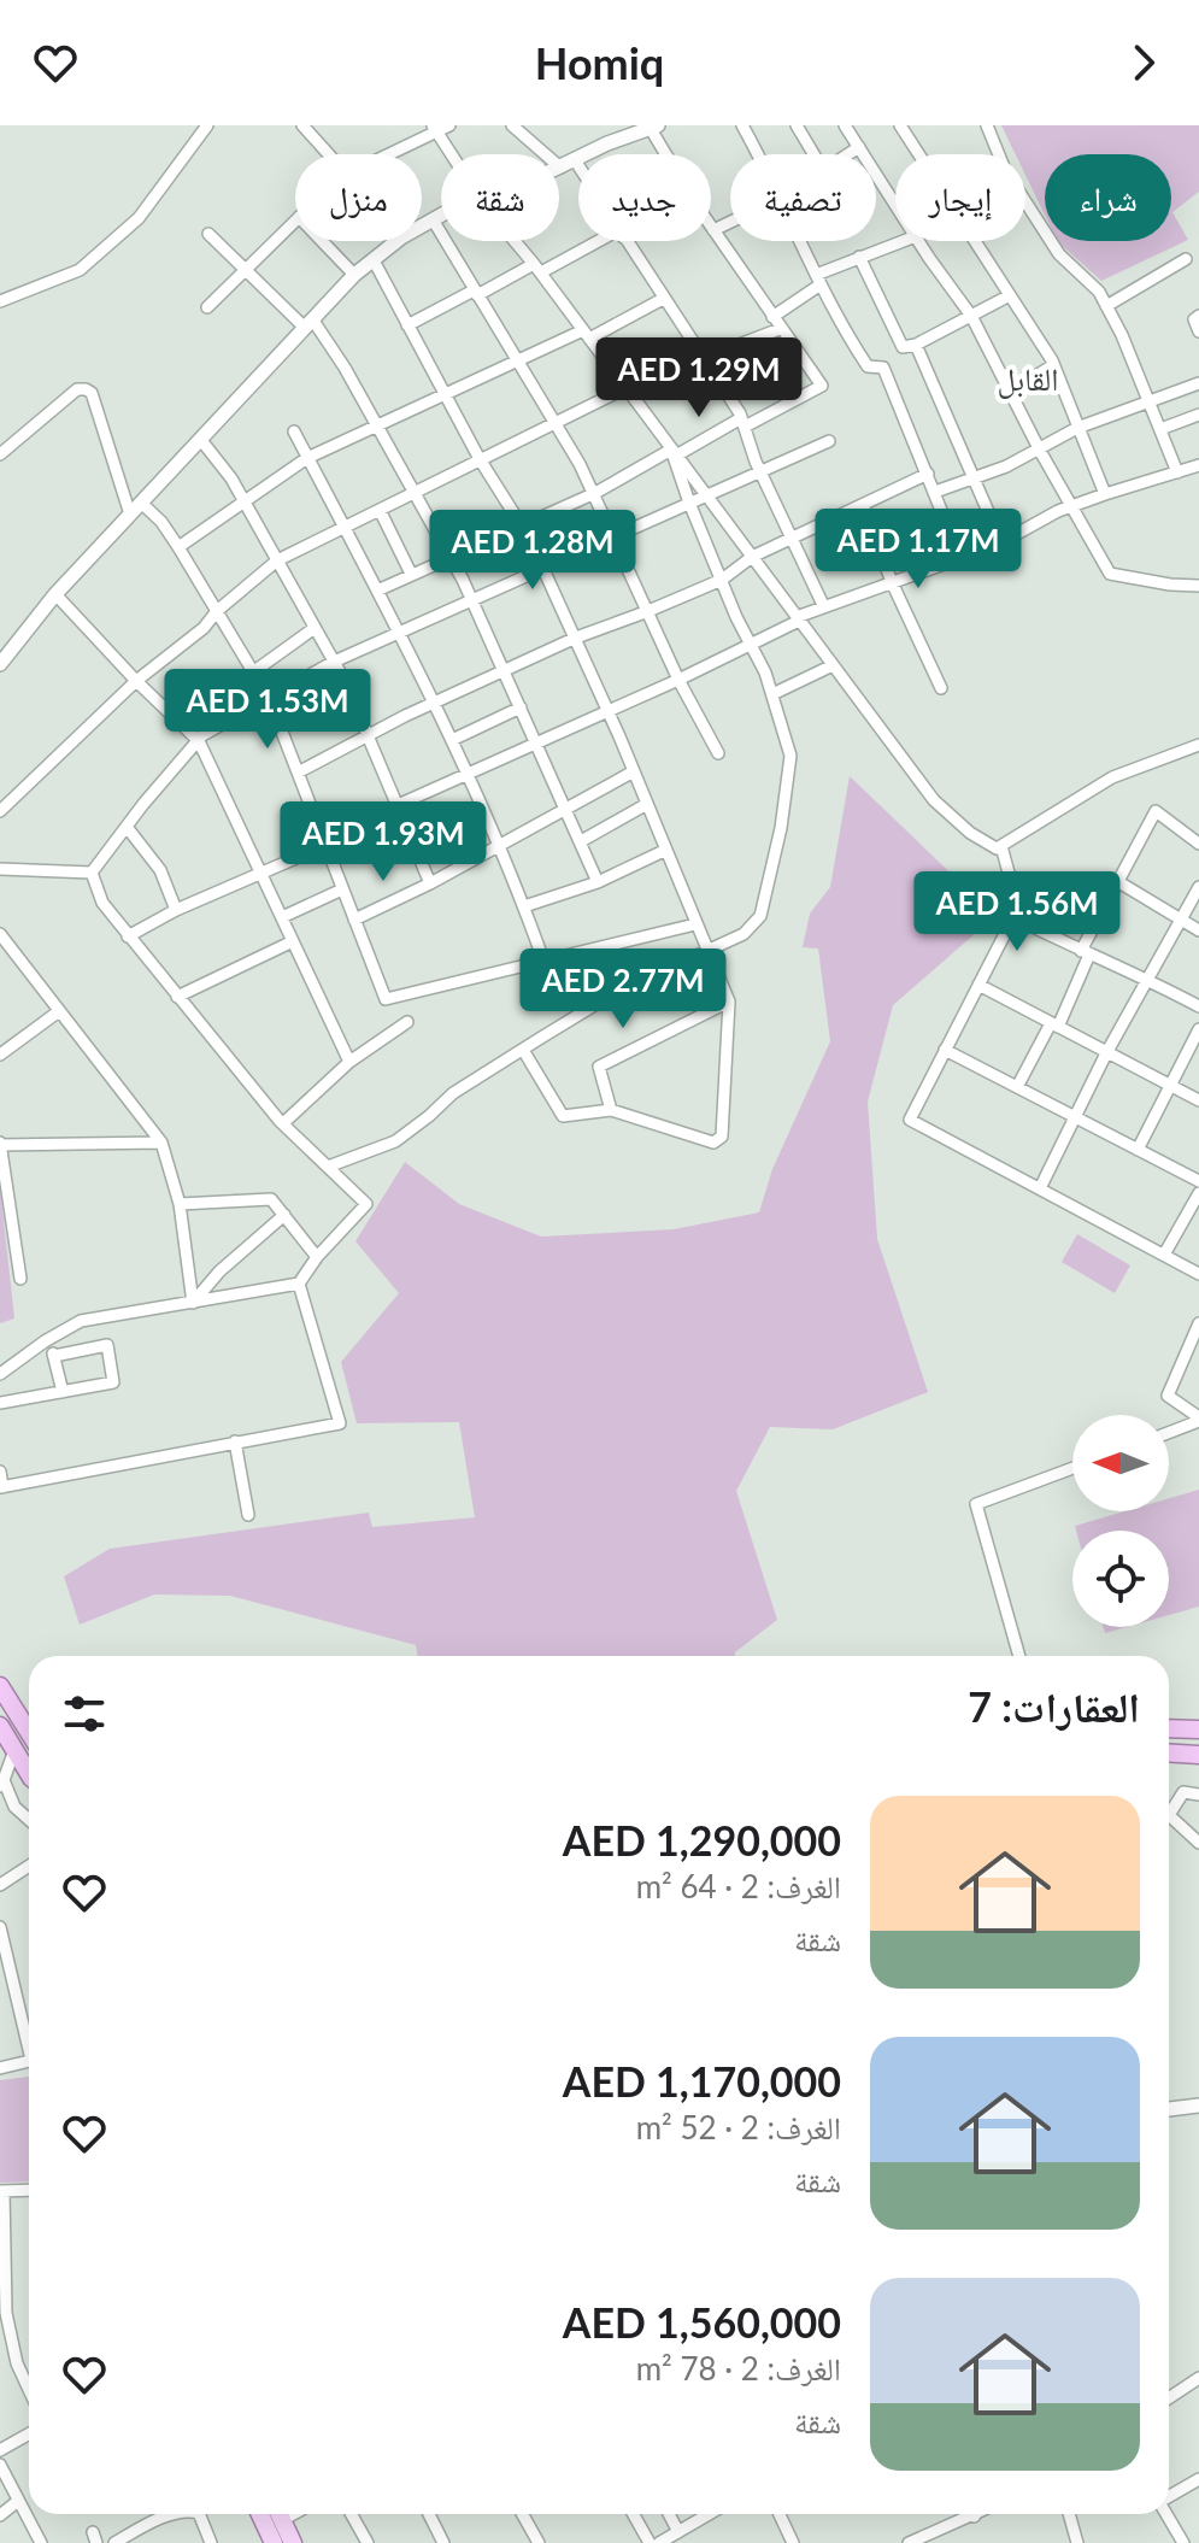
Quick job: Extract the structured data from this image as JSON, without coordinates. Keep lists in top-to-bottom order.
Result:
{
  "districts": ["القابل"],
  "north": "left",
  "page": {
    "header": "Homiq",
    "chip": [
      "شراء",
      "إيجار",
      "تصفية",
      "جديد",
      "شقة",
      "منزل"
    ],
    "price": [
      "AED 1.29M",
      "AED 1.17M",
      "AED 1.28M",
      "AED 1.53M",
      "AED 1.93M",
      "AED 1.56M",
      "AED 2.77M"
    ],
    "heading": "العقارات: 7",
    "list": [
      {
        "name": "AED 1,290,000",
        "note": "الغرف: 2 · 64 m² · شقة"
      },
      {
        "name": "AED 1,170,000",
        "note": "الغرف: 2 · 52 m² · شقة"
      },
      {
        "name": "AED 1,560,000",
        "note": "الغرف: 2 · 78 m² · شقة"
      }
    ]
  }
}
